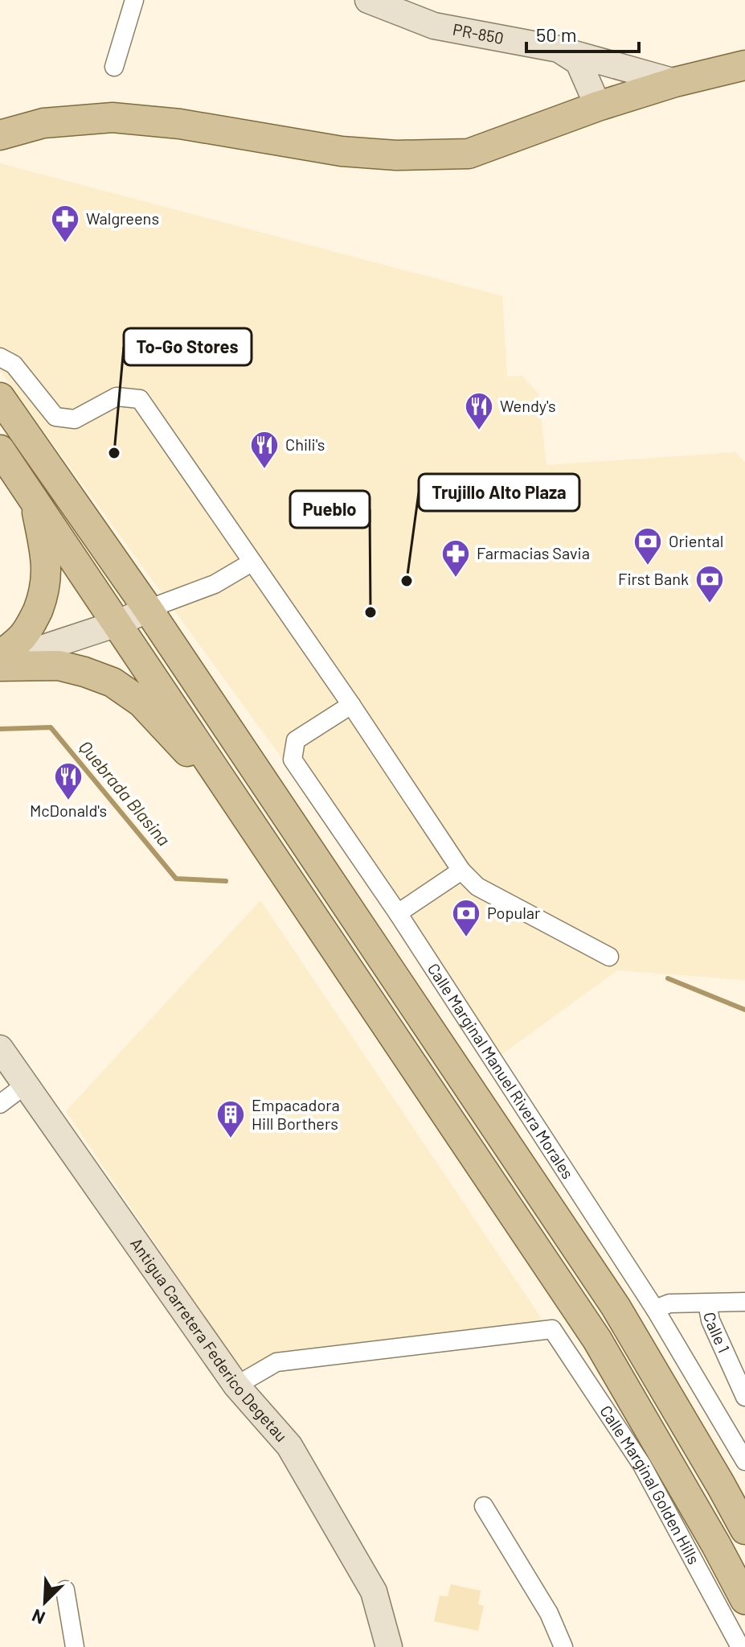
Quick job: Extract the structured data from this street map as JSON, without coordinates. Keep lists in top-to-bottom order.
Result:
{
  "streets": {
    "street": [
      "PR-850",
      "Calle Marginal Manuel Rivera Morales",
      "Calle 1",
      "Antigua Carretera Federico Degetau",
      "Calle Marginal Golden Hills"
    ]
  },
  "crossings": [
    ["Antigua Carretera Federico Degetau", "Calle Marginal Golden Hills"]
  ],
  "water": ["Quebrada Blasina"],
  "places": {
    "pharmacy": ["Walgreens", "Farmacias Savia"],
    "restaurant": ["Wendy's", "Chili's", "McDonald's"],
    "other": ["To-Go Stores", "Trujillo Alto Plaza", "Pueblo"],
    "bank": ["Oriental", "First Bank", "Popular"],
    "building": ["Empacadora Hill Borthers"]
  },
  "scale_bar": "50 m",
  "north": "bottom left"
}
